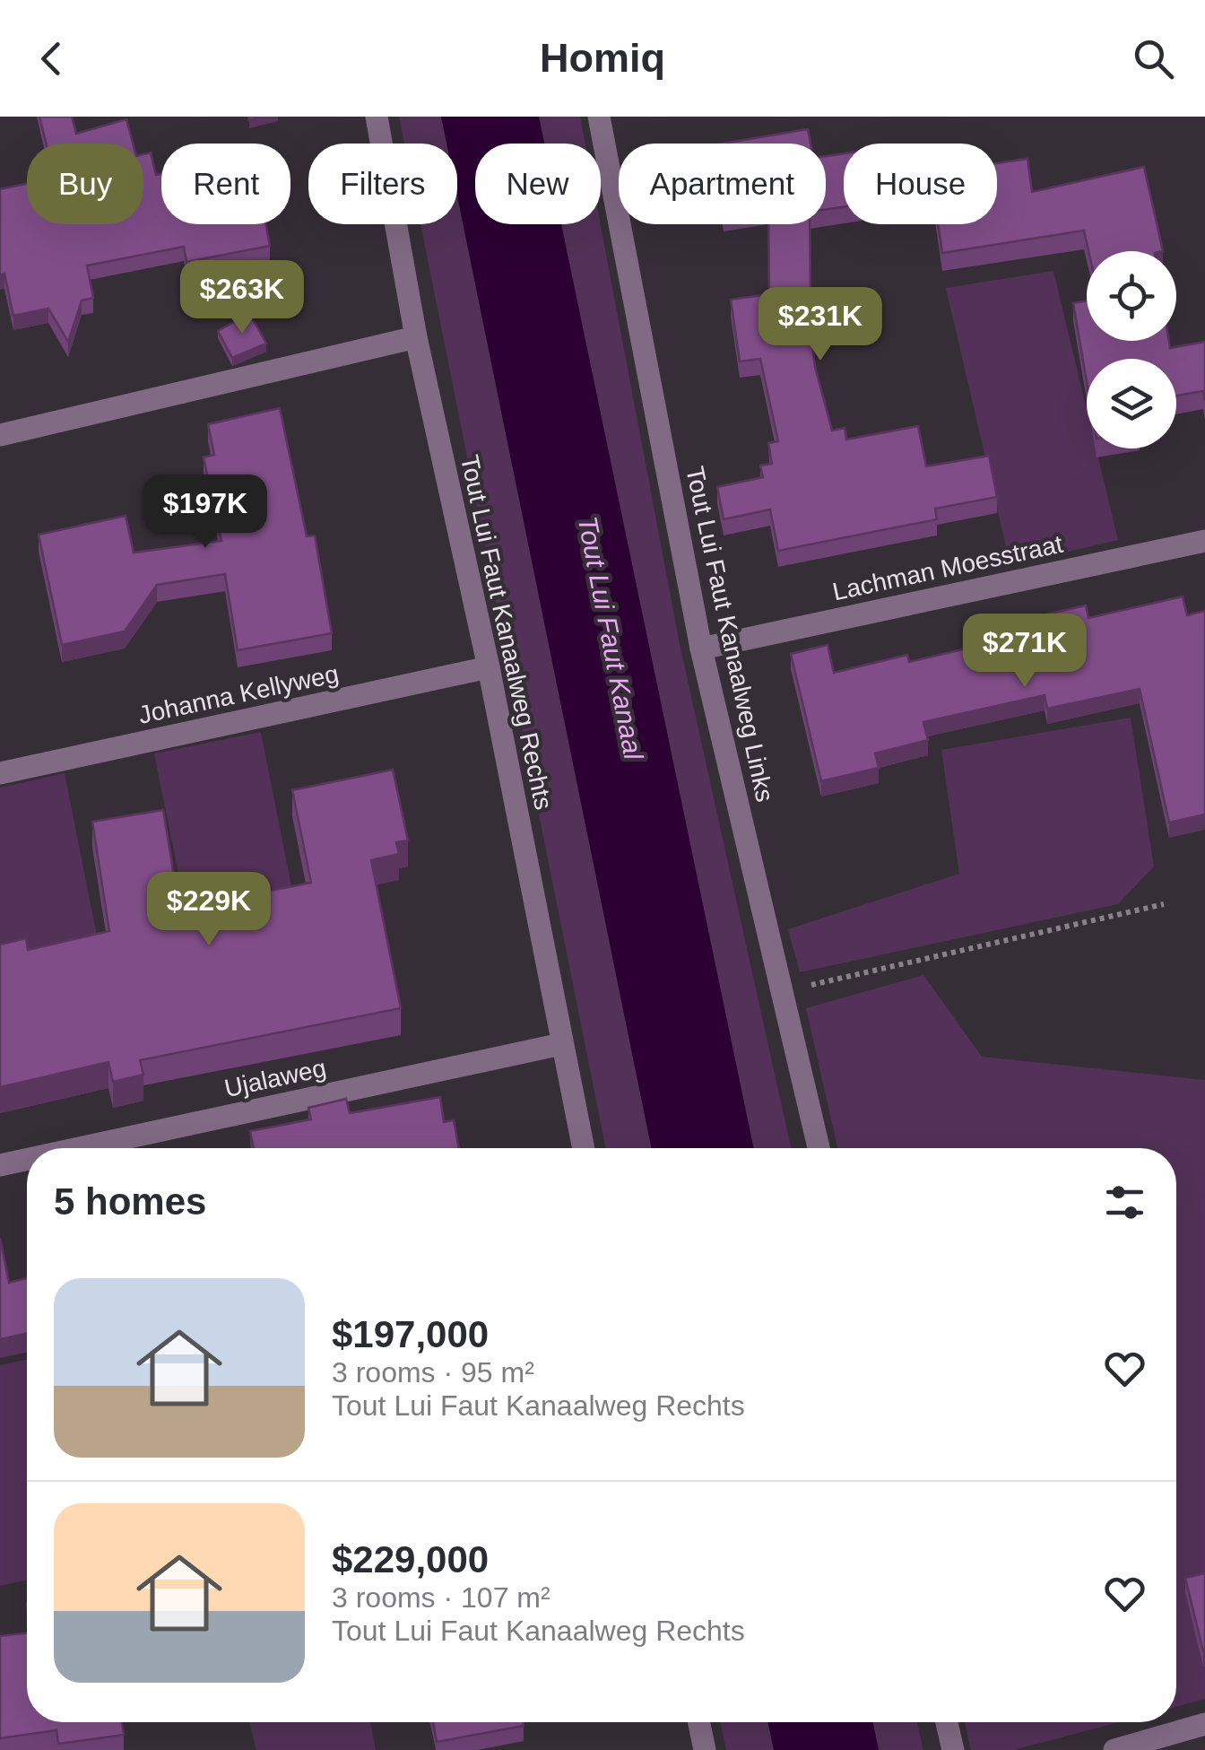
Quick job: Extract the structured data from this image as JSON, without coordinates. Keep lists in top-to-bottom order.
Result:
{
  "streets": {
    "street": [
      "Lachman Moesstraat",
      "Tout Lui Faut Kanaalweg Rechts",
      "Tout Lui Faut Kanaalweg Links",
      "Johanna Kellyweg",
      "Ujalaweg"
    ]
  },
  "crossings": [
    ["Lachman Moesstraat", "Tout Lui Faut Kanaalweg Links"],
    ["Tout Lui Faut Kanaalweg Rechts", "Johanna Kellyweg"],
    ["Tout Lui Faut Kanaalweg Rechts", "Ujalaweg"]
  ],
  "water": ["Tout Lui Faut Kanaal"],
  "page": {
    "header": "Homiq",
    "chip": [
      "Buy",
      "Rent",
      "Filters",
      "New",
      "Apartment",
      "House"
    ],
    "price": [
      "$263K",
      "$231K",
      "$197K",
      "$271K",
      "$229K"
    ],
    "heading": "5 homes",
    "list": [
      {
        "name": "$197,000",
        "note": "3 rooms · 95 m² · Tout Lui Faut Kanaalweg Rechts"
      },
      {
        "name": "$229,000",
        "note": "3 rooms · 107 m² · Tout Lui Faut Kanaalweg Rechts"
      }
    ]
  }
}
